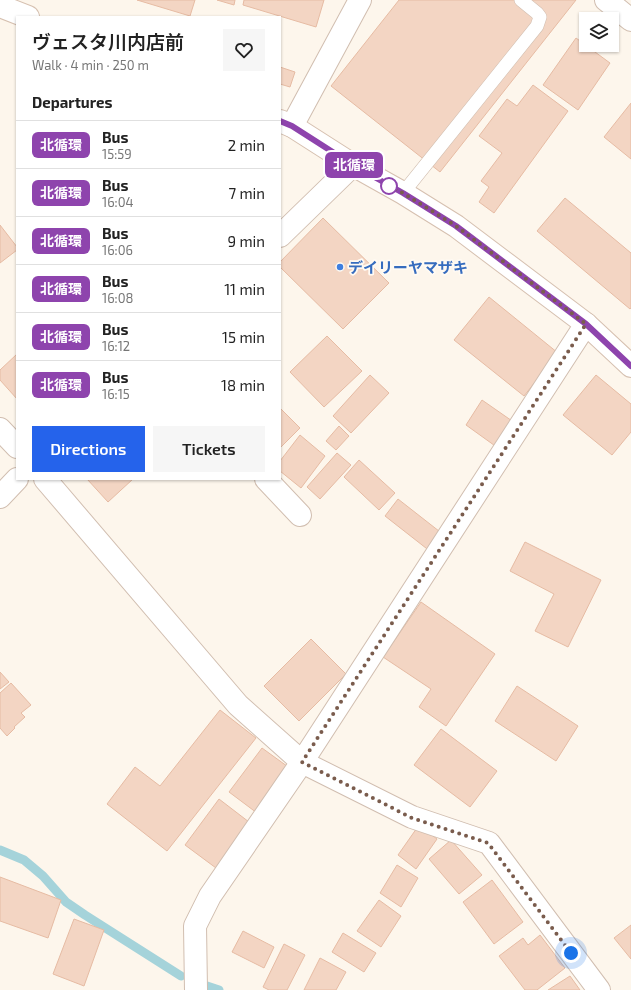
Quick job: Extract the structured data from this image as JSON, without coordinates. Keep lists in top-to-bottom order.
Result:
{
  "places": ["デイリーヤマザキ"],
  "lines": ["bus line 北循環"],
  "page": {
    "on_map": "北循環",
    "heading": [
      ["ヴェスタ川内店前", "Walk · 4 min · 250 m"],
      "Departures"
    ],
    "list": [
      {
        "mark": "北循環",
        "name": "Bus",
        "note": "15:59",
        "value": "2 min"
      },
      {
        "mark": "北循環",
        "name": "Bus",
        "note": "16:04",
        "value": "7 min"
      },
      {
        "mark": "北循環",
        "name": "Bus",
        "note": "16:06",
        "value": "9 min"
      },
      {
        "mark": "北循環",
        "name": "Bus",
        "note": "16:08",
        "value": "11 min"
      },
      {
        "mark": "北循環",
        "name": "Bus",
        "note": "16:12",
        "value": "15 min"
      },
      {
        "mark": "北循環",
        "name": "Bus",
        "note": "16:15",
        "value": "18 min"
      }
    ],
    "buttons": ["Directions", "Tickets"]
  }
}
